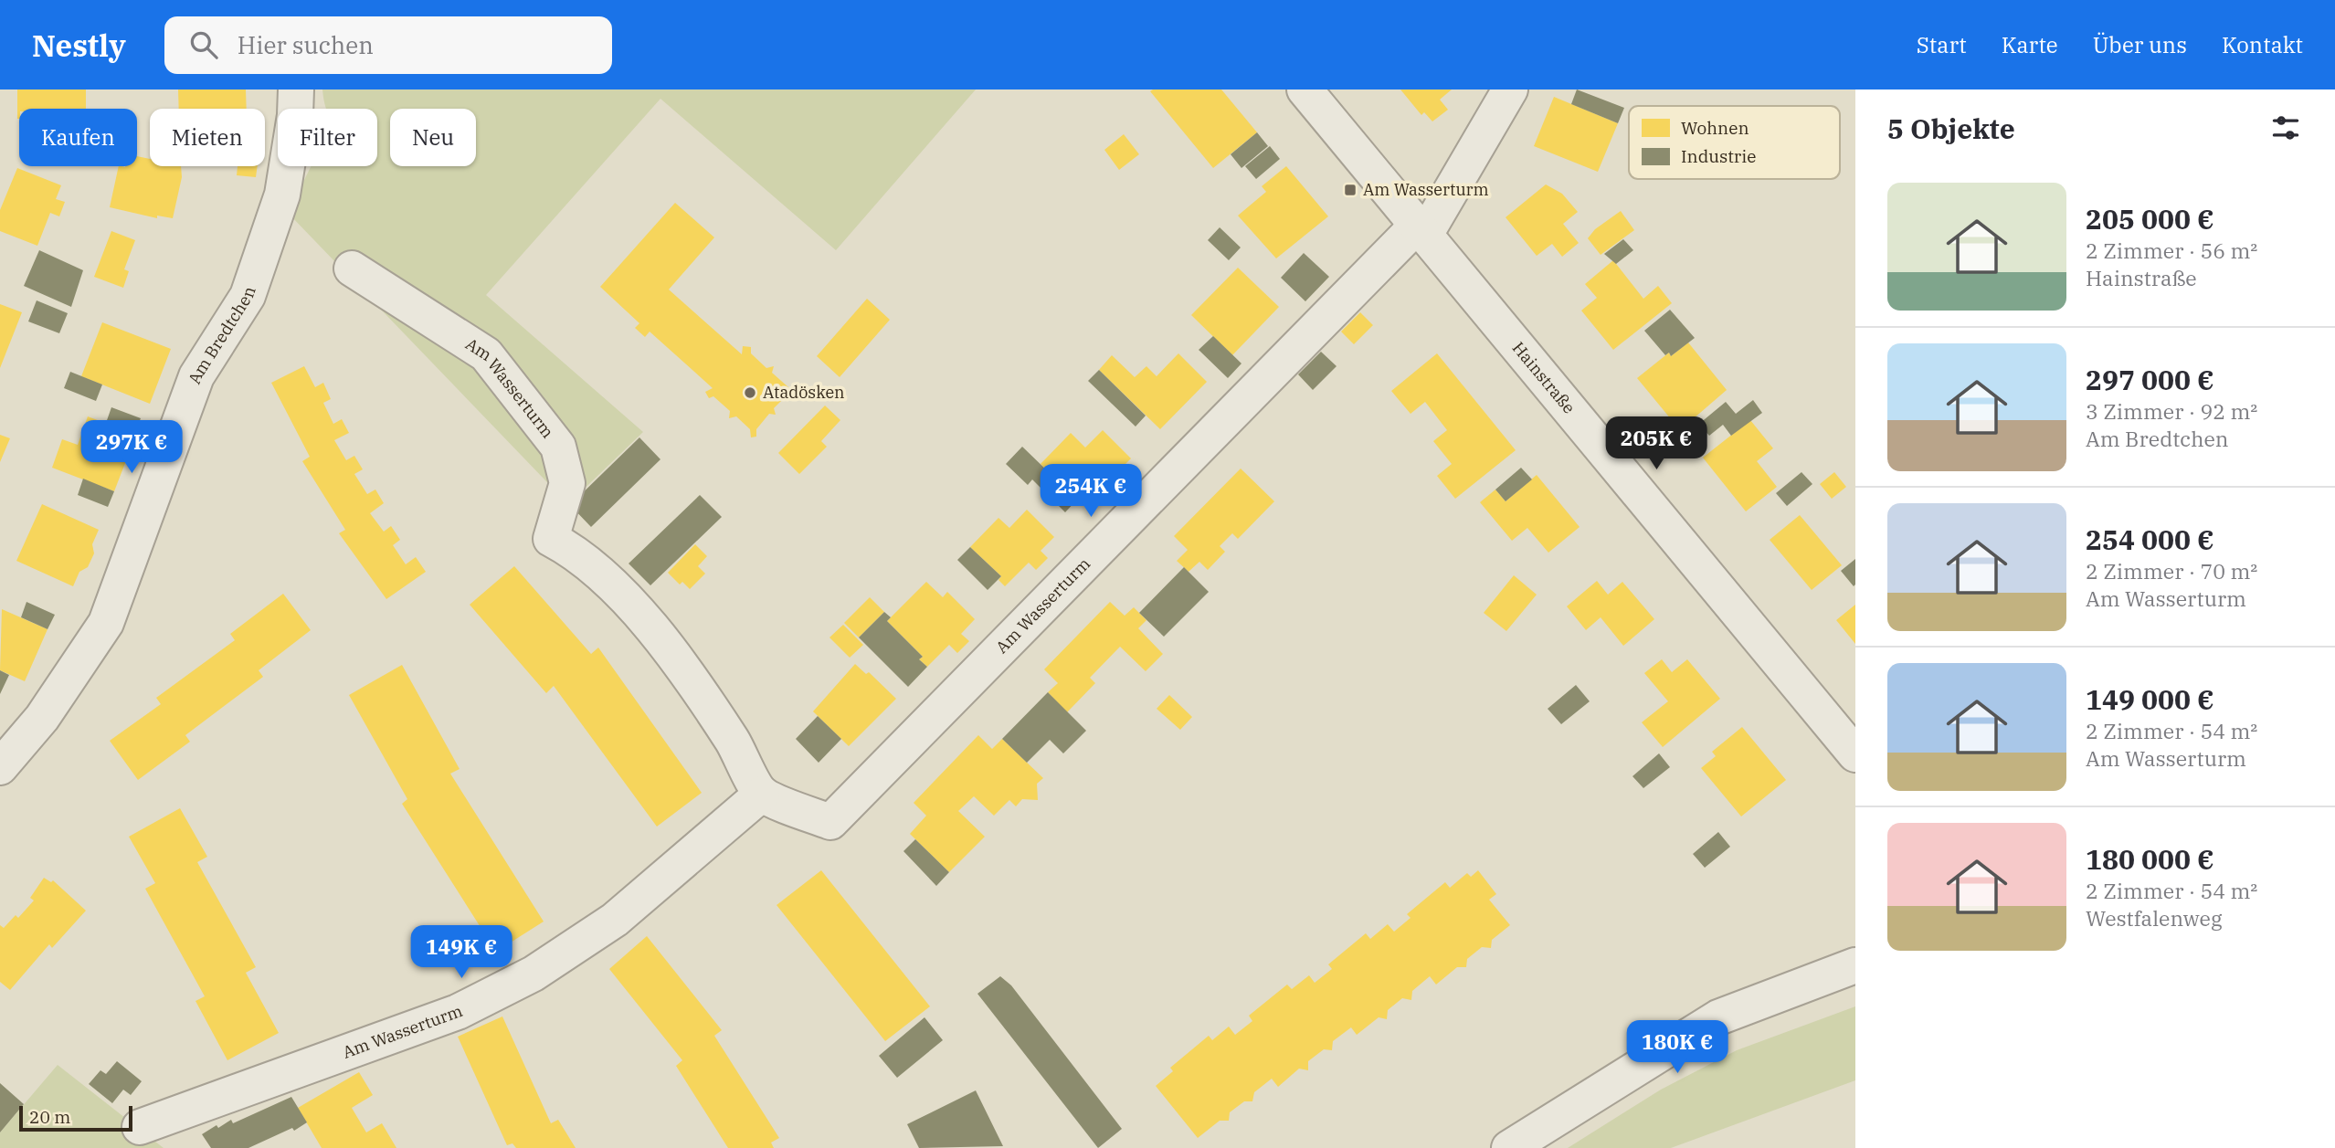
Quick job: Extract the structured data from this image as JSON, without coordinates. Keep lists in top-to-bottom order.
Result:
{
  "streets": {
    "street": ["Am Bredtchen", "Hainstraße", "Am Wasserturm"]
  },
  "crossings": [
    ["Hainstraße", "Am Wasserturm"]
  ],
  "places": {
    "transit": ["Am Wasserturm"],
    "other": ["Atadösken"]
  },
  "legend": ["Wohnen", "Industrie"],
  "scale_bar": "20 m",
  "page": {
    "header": "Nestly",
    "search": "Hier suchen",
    "nav": [
      "Start",
      "Karte",
      "Über uns",
      "Kontakt"
    ],
    "heading": "5 Objekte",
    "chip": [
      "Kaufen",
      "Mieten",
      "Filter",
      "Neu"
    ],
    "list": [
      {
        "name": "205 000 €",
        "note": "2 Zimmer · 56 m² · Hainstraße"
      },
      {
        "name": "297 000 €",
        "note": "3 Zimmer · 92 m² · Am Bredtchen"
      },
      {
        "name": "254 000 €",
        "note": "2 Zimmer · 70 m² · Am Wasserturm"
      },
      {
        "name": "149 000 €",
        "note": "2 Zimmer · 54 m² · Am Wasserturm"
      },
      {
        "name": "180 000 €",
        "note": "2 Zimmer · 54 m² · Westfalenweg"
      }
    ],
    "price": [
      "205K €",
      "297K €",
      "254K €",
      "149K €",
      "180K €"
    ],
    "scale": "20 m"
  }
}
